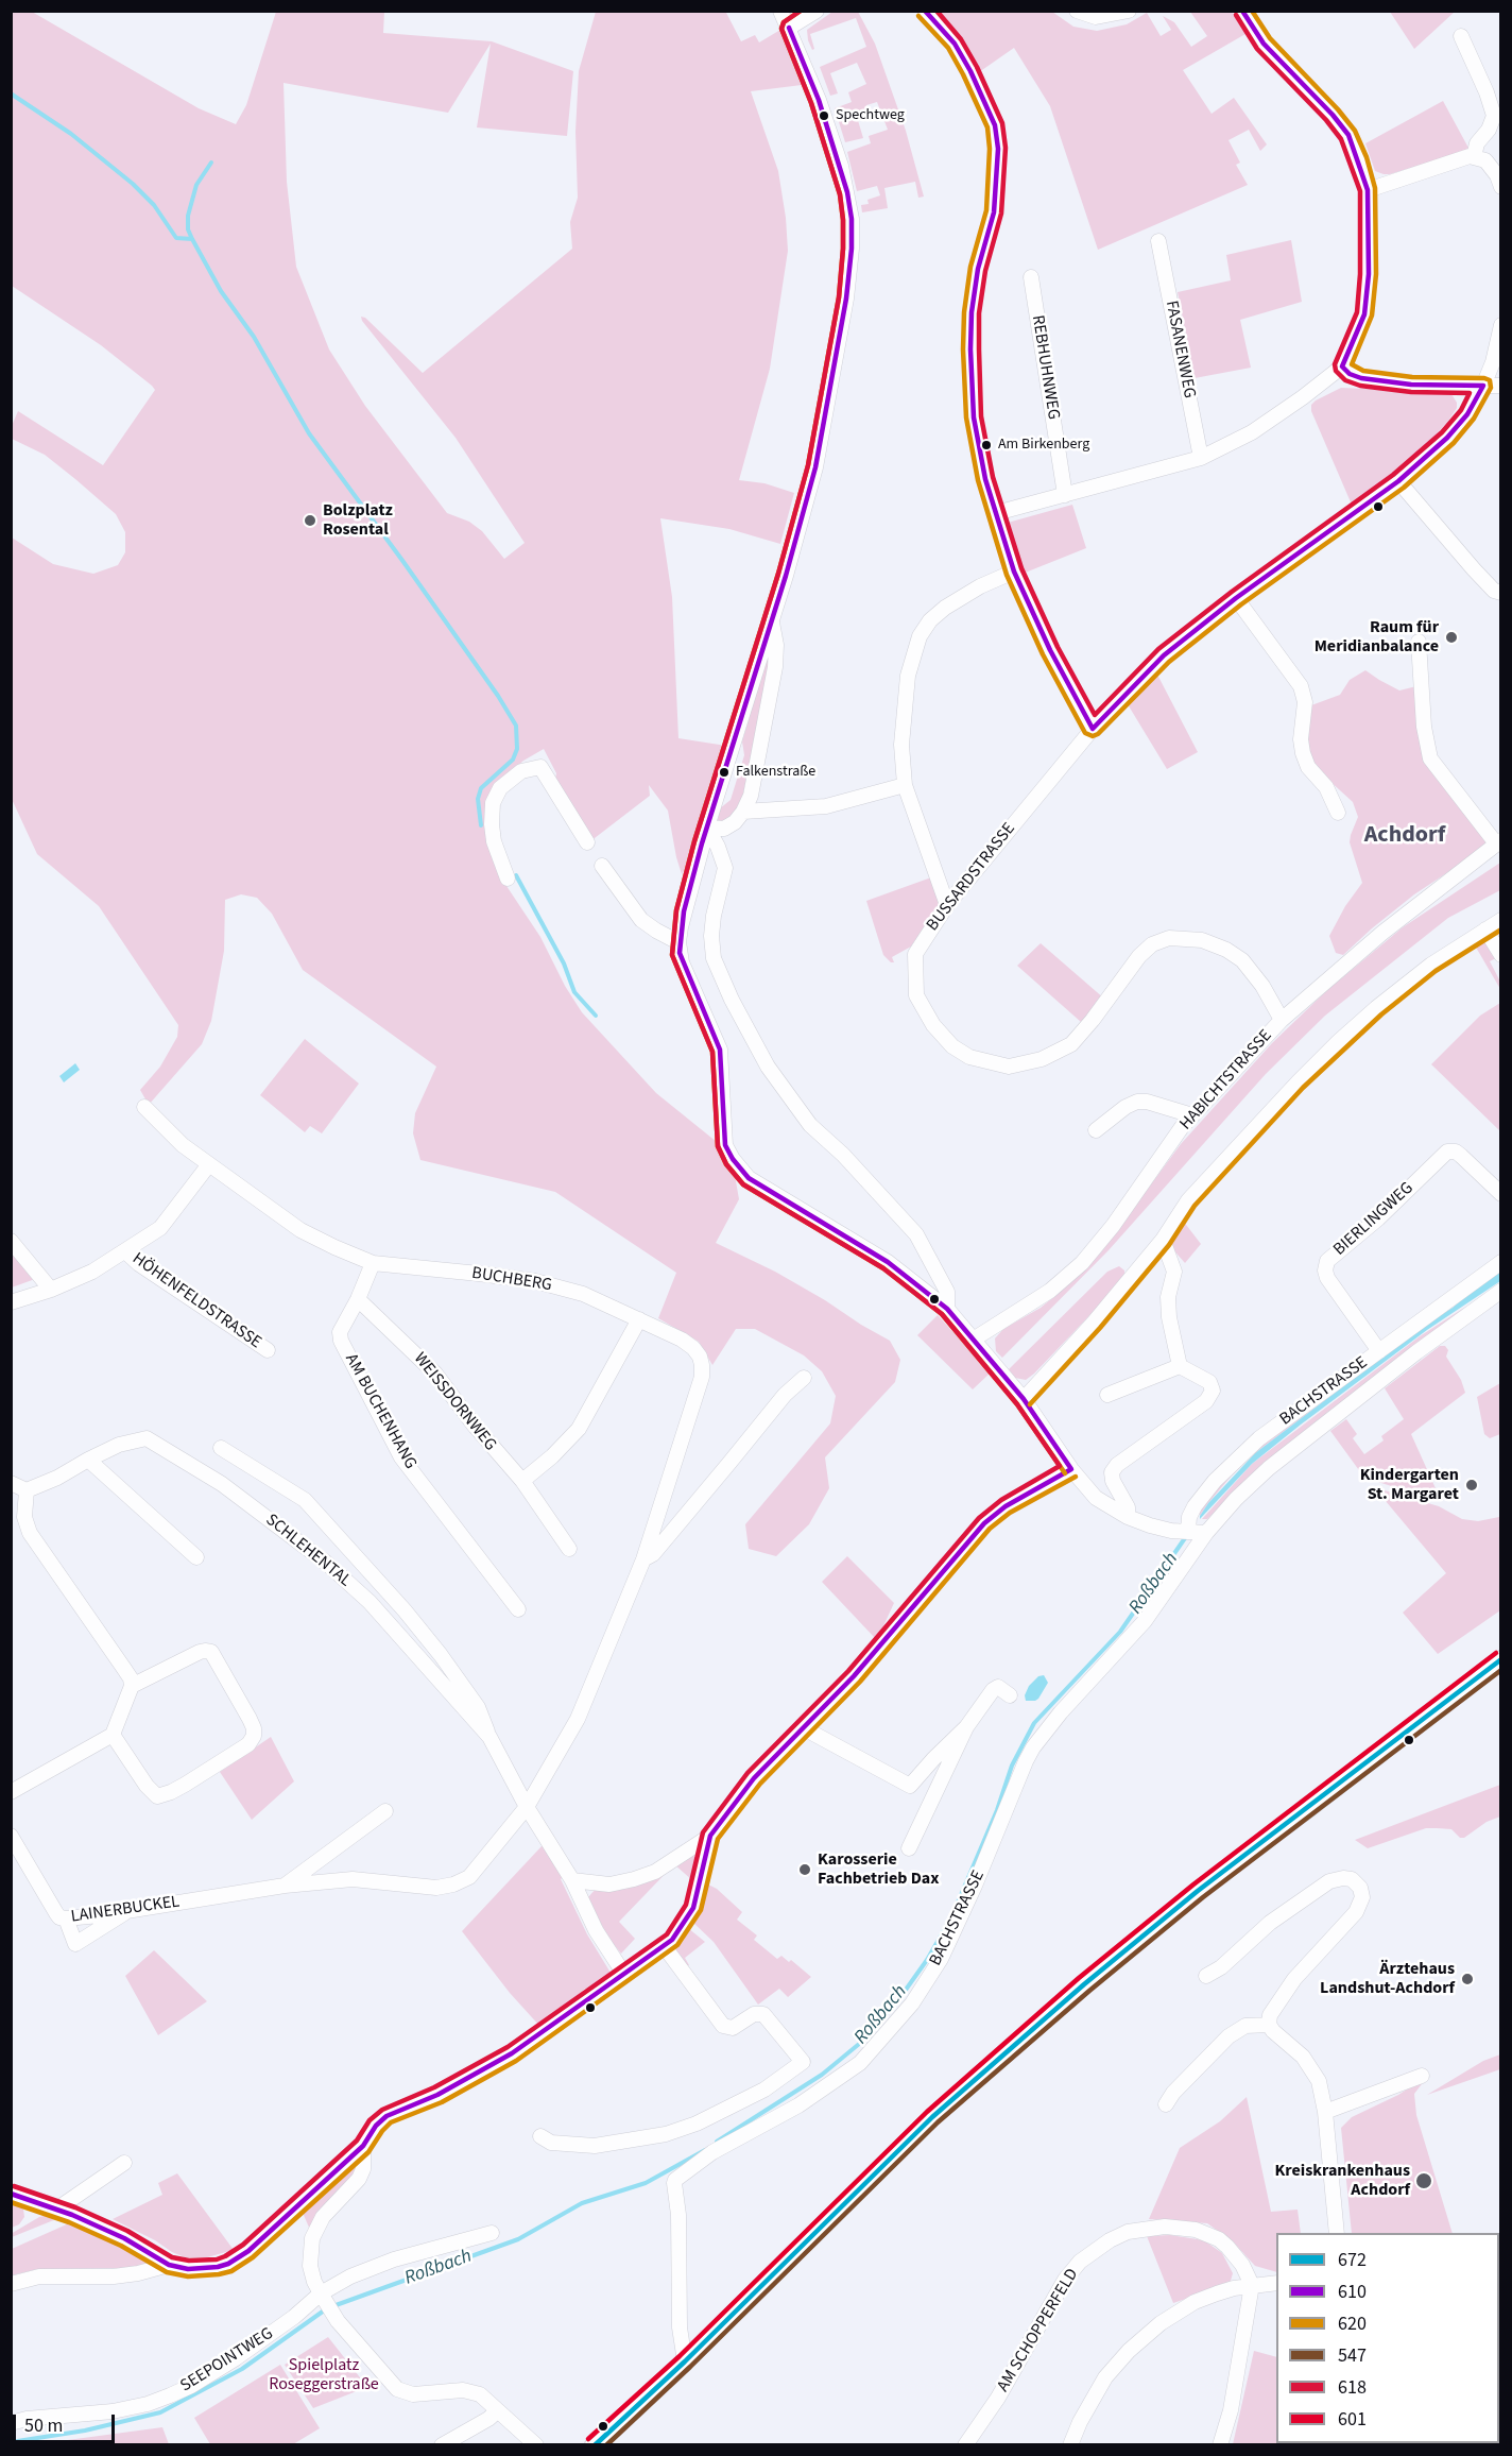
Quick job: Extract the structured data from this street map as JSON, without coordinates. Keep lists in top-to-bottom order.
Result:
{
  "streets": {
    "street": [
      "FASANENWEG",
      "REBHUHNWEG",
      "BUSSARDSTRASSE",
      "HABICHTSTRASSE",
      "BIERLINGWEG",
      "BUCHBERG",
      "HÖHENFELDSTRASSE",
      "BACHSTRASSE",
      "WEISSDORNWEG",
      "AM BUCHENHANG",
      "SCHLEHENTAL",
      "LAINERBUCKEL",
      "AM SCHOPPERFELD",
      "SEEPOINTWEG"
    ]
  },
  "crossings": [
    ["BUSSARDSTRASSE", "HABICHTSTRASSE"],
    ["BIERLINGWEG", "BACHSTRASSE"],
    ["BUCHBERG", "HÖHENFELDSTRASSE"],
    ["BUCHBERG", "AM BUCHENHANG"],
    ["BUCHBERG", "SCHLEHENTAL"],
    ["BUCHBERG", "LAINERBUCKEL"],
    ["WEISSDORNWEG", "AM BUCHENHANG"],
    ["SCHLEHENTAL", "LAINERBUCKEL"]
  ],
  "districts": ["Achdorf"],
  "water": ["Roßbach"],
  "parks": ["Spielplatz Roseggerstraße"],
  "places": [
    "Spechtweg",
    "Am Birkenberg",
    "Bolzplatz Rosental",
    "Raum für Meridianbalance",
    "Falkenstraße",
    "Kindergarten St. Margaret",
    "Karosserie Fachbetrieb Dax",
    "Ärztehaus Landshut-Achdorf",
    "Kreiskrankenhaus Achdorf"
  ],
  "lines": [
    "transit line 610",
    "transit line 620",
    "transit line 618",
    "transit line 601",
    "transit line 672",
    "transit line 547"
  ],
  "legend": [
    "672",
    "610",
    "620",
    "547",
    "618",
    "601"
  ],
  "scale_bar": "50 m"
}
